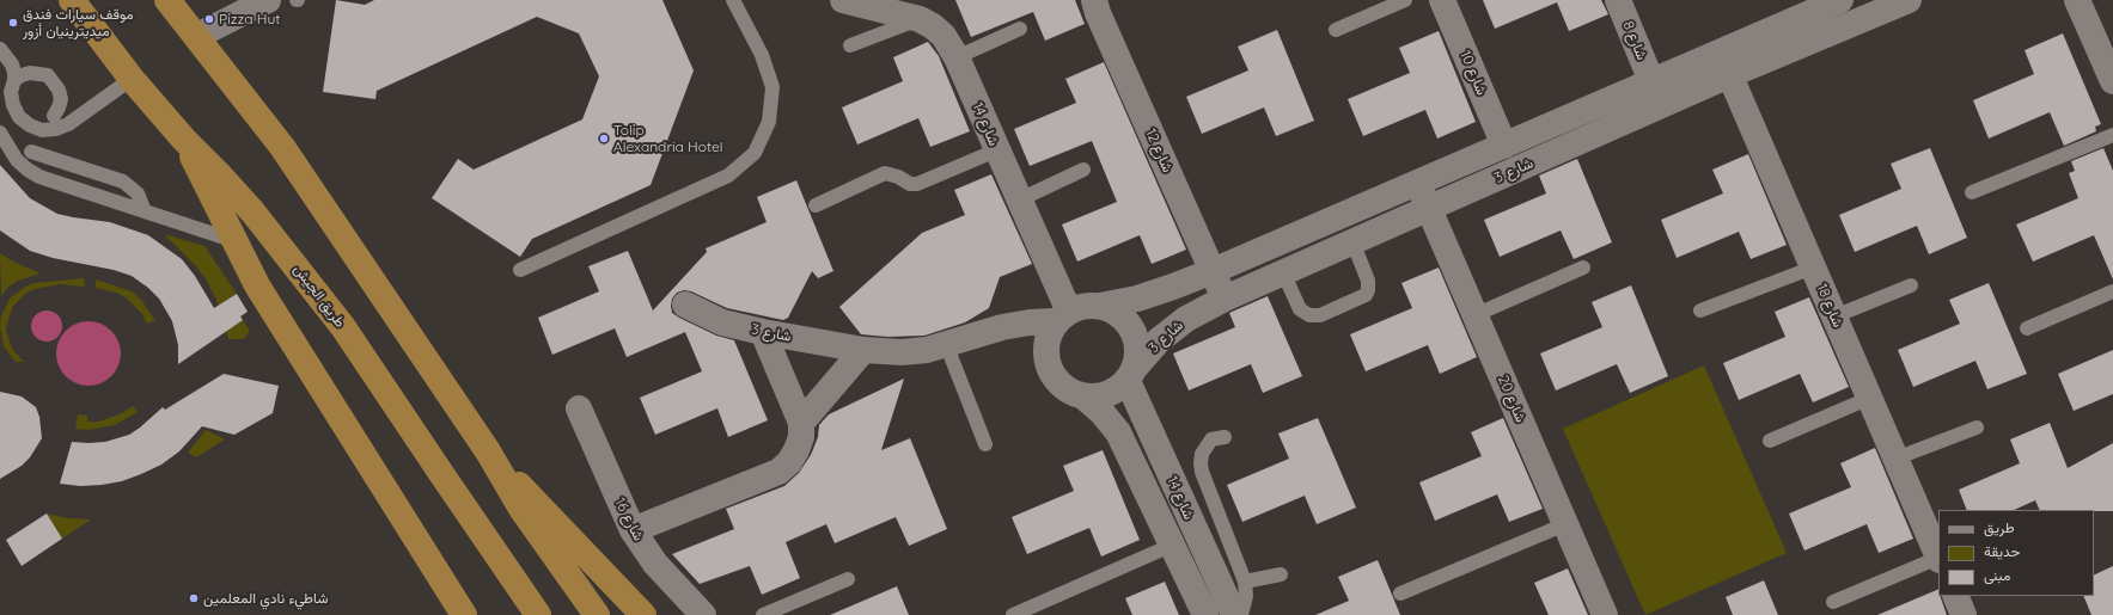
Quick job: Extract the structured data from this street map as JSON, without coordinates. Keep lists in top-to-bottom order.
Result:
{
  "streets": {
    "highway": ["طريق الجيش"],
    "street": [
      "شارع 8",
      "شارع 10",
      "شارع 14",
      "شارع 12",
      "شارع 3",
      "شارع 18",
      "شارع 20",
      "شارع 16"
    ]
  },
  "crossings": [
    ["شارع 8", "شارع 3"],
    ["شارع 10", "شارع 3"],
    ["شارع 14", "شارع 3"],
    ["شارع 12", "شارع 3"],
    ["شارع 3", "شارع 18"],
    ["شارع 3", "شارع 20"]
  ],
  "places": [
    "Pizza Hut",
    "موقف سيارات فندق ميديترينيان أزور",
    "Tolip Alexandria Hotel",
    "شاطيء نادي المعلمين"
  ],
  "legend": ["طريق", "حديقة", "مبنى"]
}
